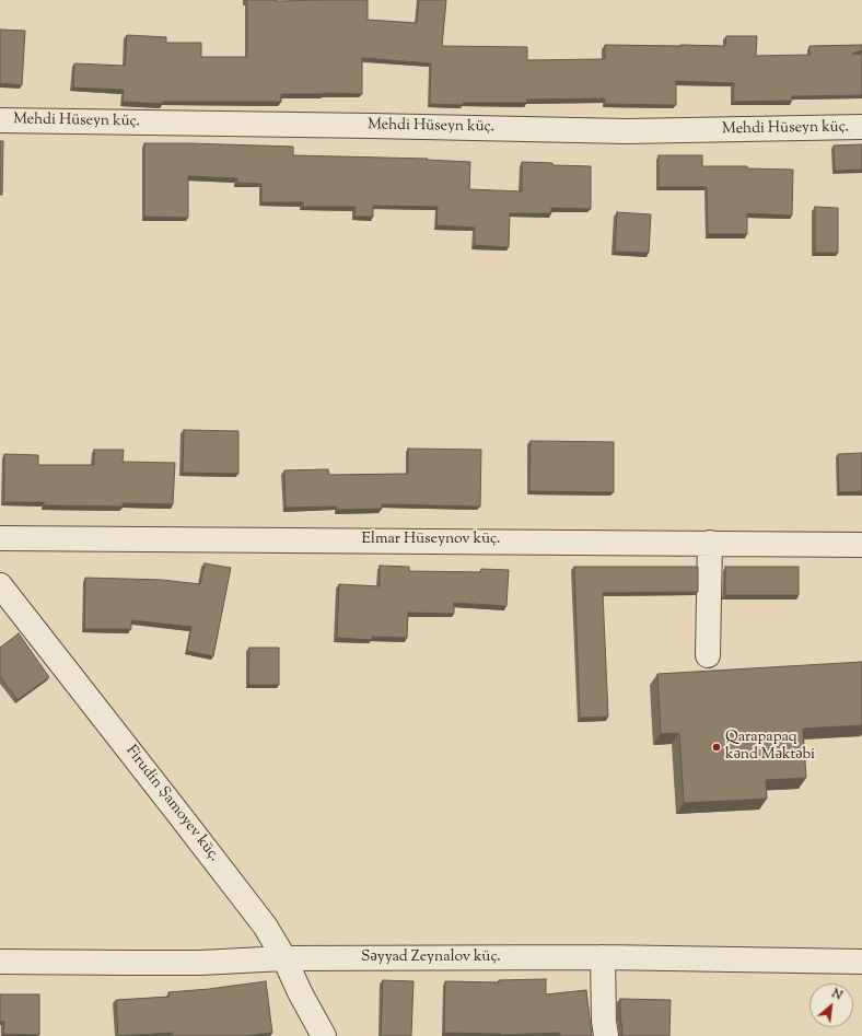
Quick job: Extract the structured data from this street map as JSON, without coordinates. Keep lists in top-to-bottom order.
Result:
{
  "streets": {
    "street": [
      "Mehdi Hüseyn küç.",
      "Elmar Hüseynov küç.",
      "Firudin Şamoyev küç.",
      "Səyyad Zeynalov küç."
    ]
  },
  "crossings": [
    ["Firudin Şamoyev küç.", "Səyyad Zeynalov küç."]
  ],
  "places": ["Qarapapaq kənd Məktəbi"],
  "north": "top right"
}
